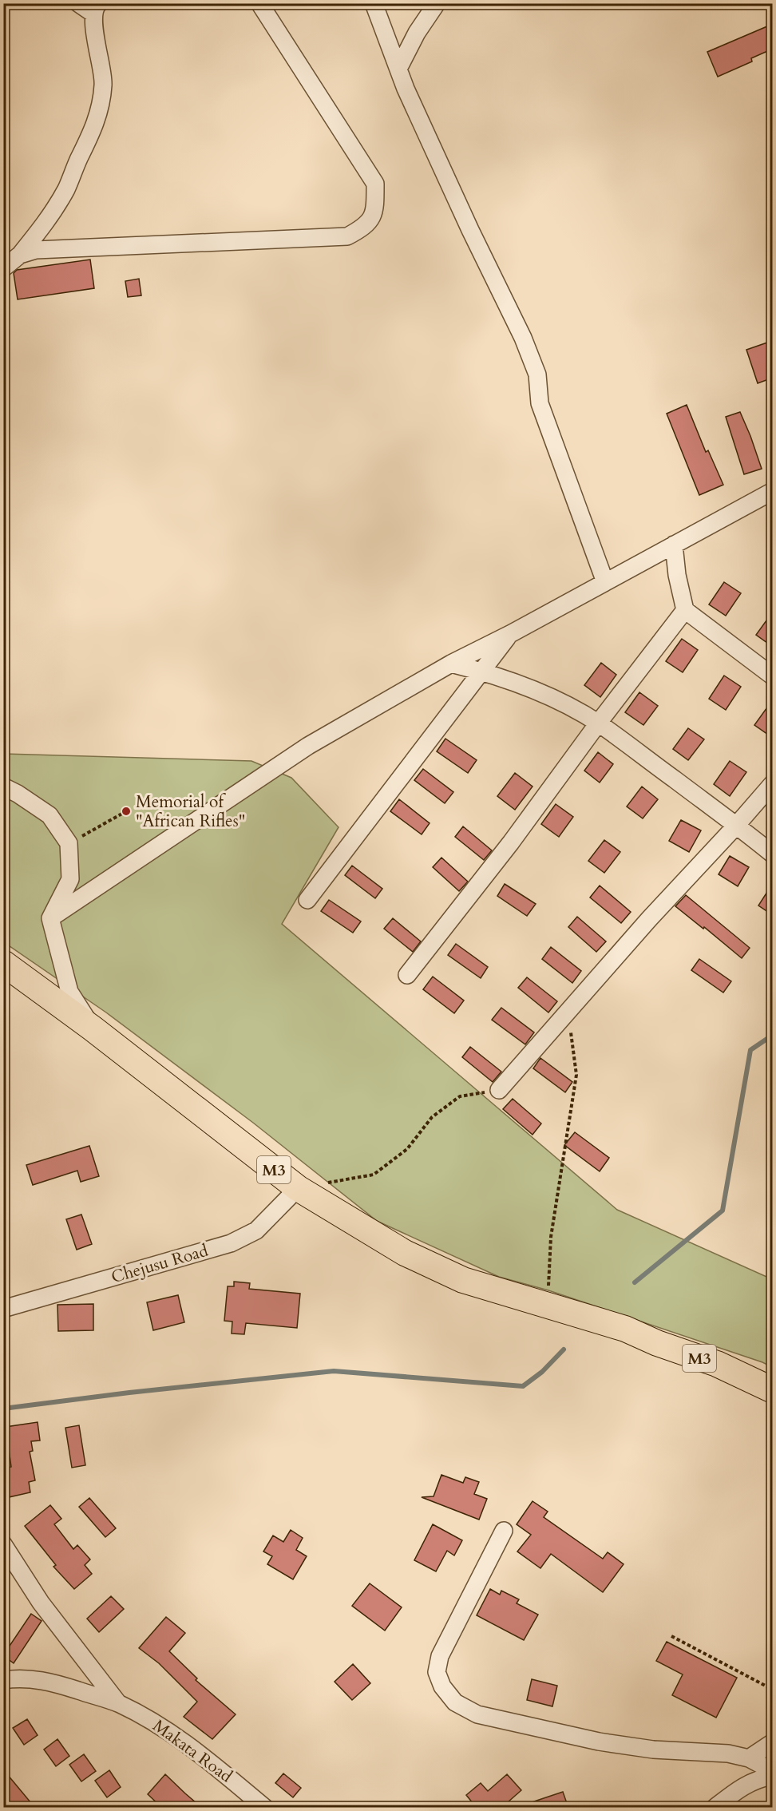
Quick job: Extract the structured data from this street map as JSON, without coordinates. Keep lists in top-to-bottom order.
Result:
{
  "streets": {
    "highway": ["M3"],
    "street": ["Chejusu Road", "Makata Road"]
  },
  "crossings": [
    ["M3", "Chejusu Road"]
  ],
  "places": ["Memorial of \"African Rifles\""]
}
